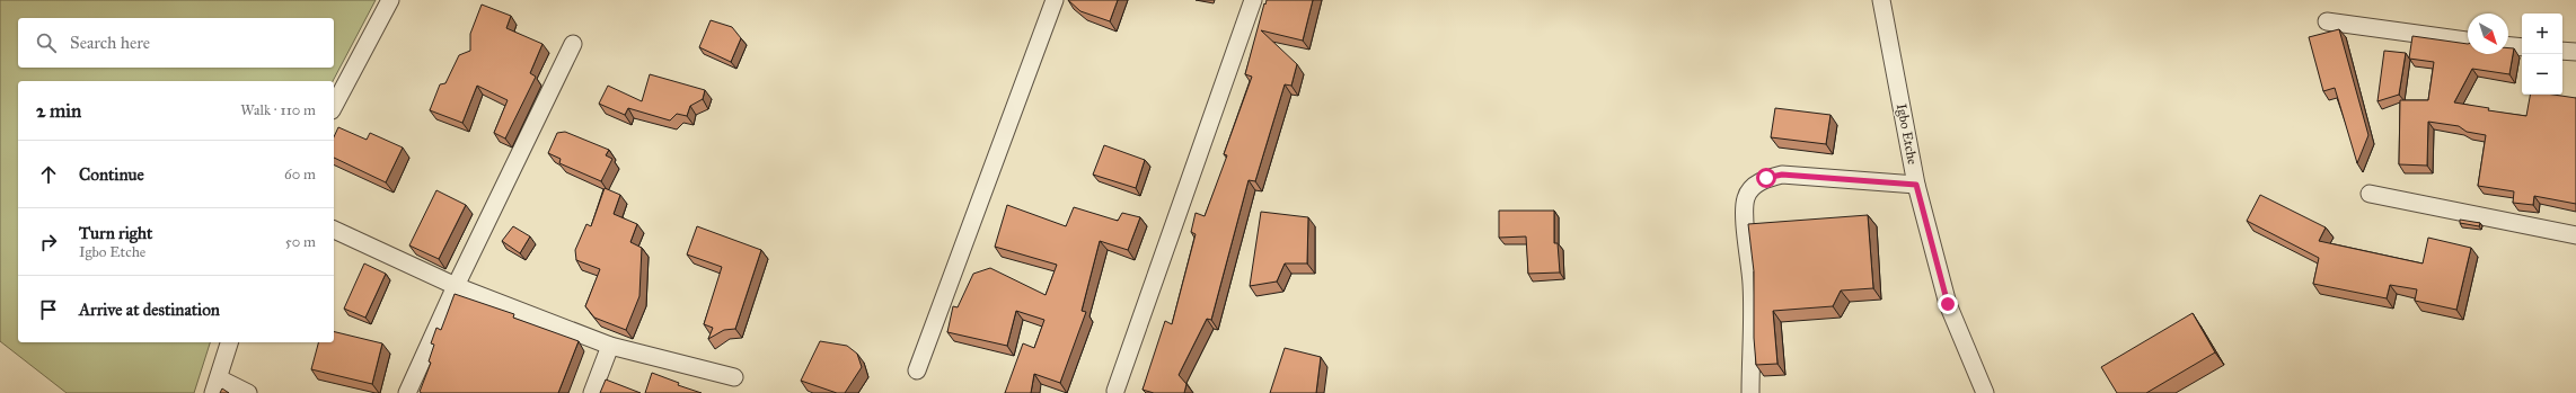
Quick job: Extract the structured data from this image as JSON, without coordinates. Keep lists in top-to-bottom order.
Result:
{
  "streets": {
    "street": ["Igbo Etche"]
  },
  "north": "bottom right",
  "page": {
    "map_buttons": ["+", "−"],
    "search": "Search here",
    "heading": ["2 min", "Walk · 110 m"],
    "list": [
      ["Continue", "60 m"],
      ["Turn right", "Igbo Etche", "50 m"],
      "Arrive at destination"
    ]
  }
}
